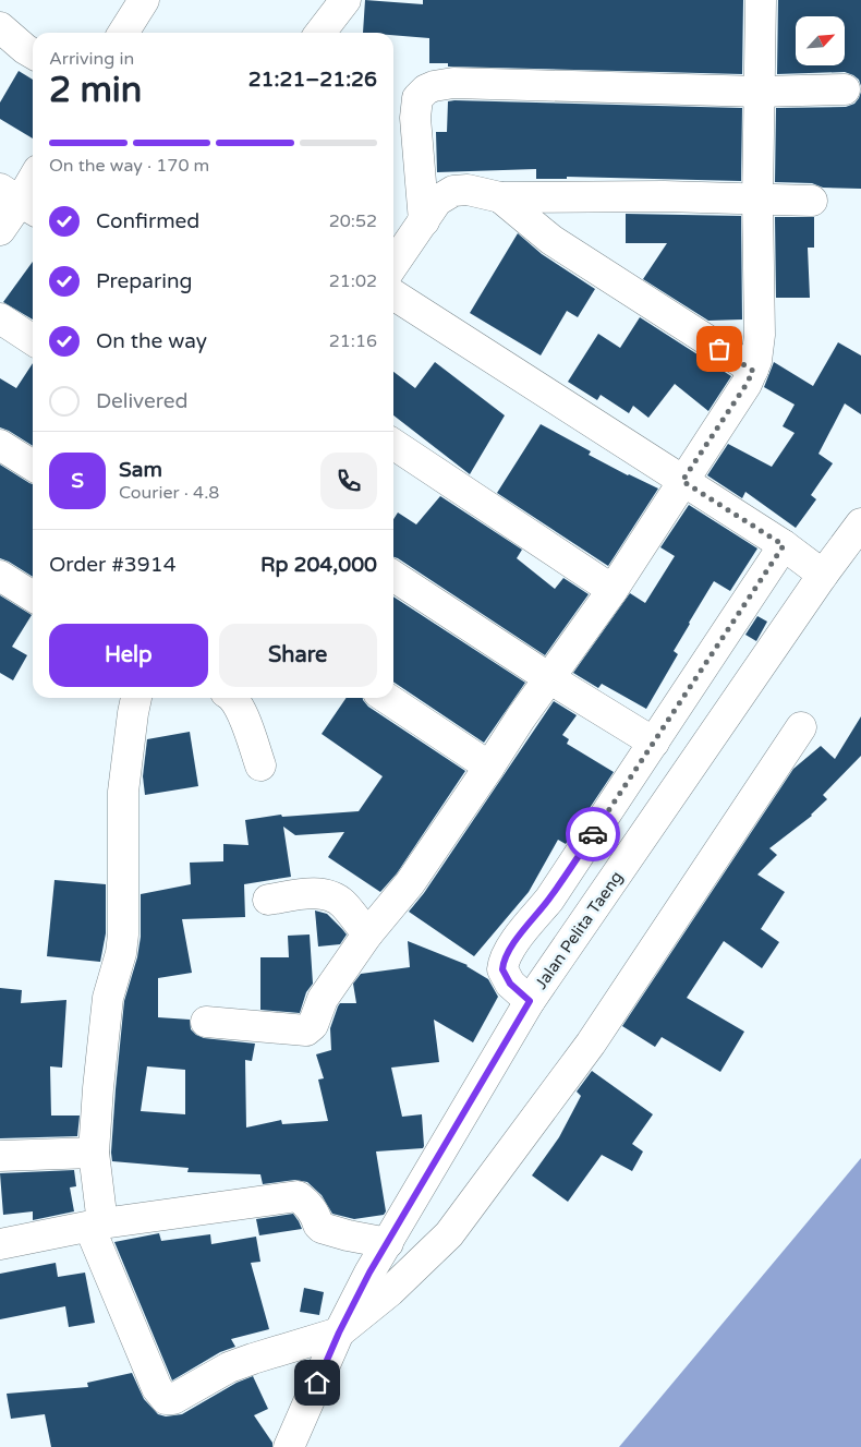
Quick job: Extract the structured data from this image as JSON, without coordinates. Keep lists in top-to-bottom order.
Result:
{
  "streets": {
    "street": ["Jalan Pelita Taeng"]
  },
  "north": "top right",
  "page": {
    "heading": ["2 min", "Arriving in", "21:21–21:26"],
    "panel": [
      "Sam",
      "Courier · 4.8",
      "Order #3914",
      "Rp 204,000"
    ],
    "bar": "On the way · 170 m",
    "list": [
      ["Confirmed", "20:52"],
      ["Preparing", "21:02"],
      ["On the way", "21:16"],
      "Delivered"
    ],
    "round": "S",
    "buttons": ["Help", "Share"]
  }
}
